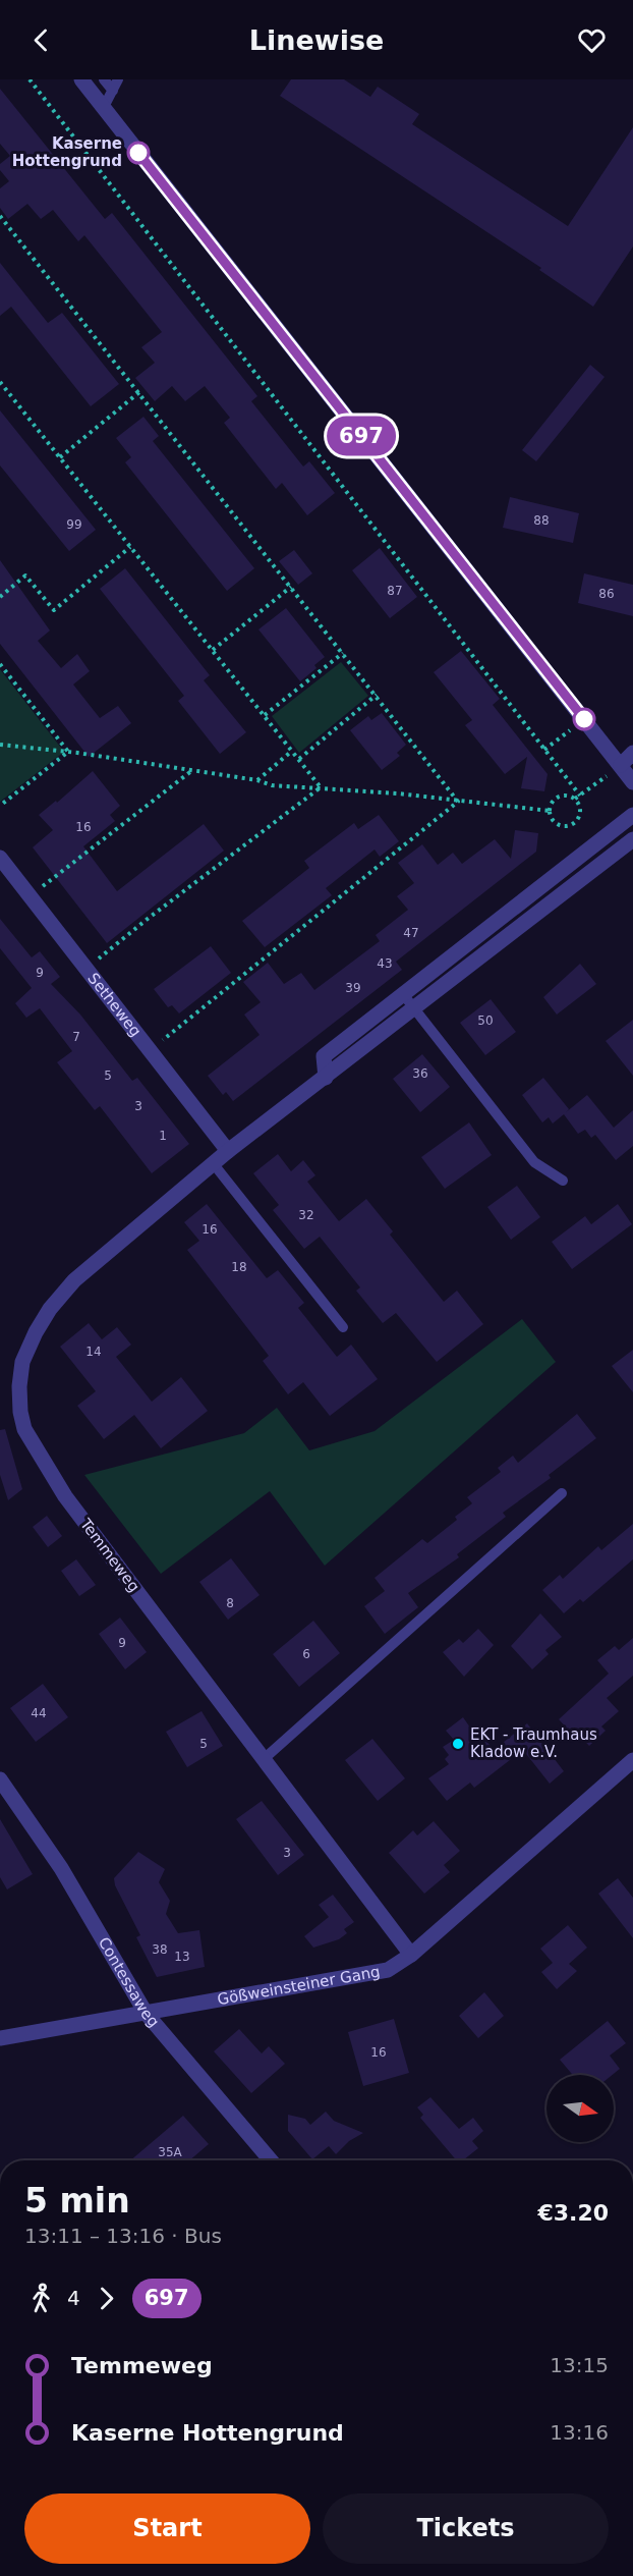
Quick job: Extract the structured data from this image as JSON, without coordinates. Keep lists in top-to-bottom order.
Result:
{
  "streets": {
    "street": [
      "Setheweg",
      "Temmeweg",
      "Contessaweg",
      "Gößweinsteiner Gang"
    ]
  },
  "crossings": [
    ["Setheweg", "Temmeweg"],
    ["Temmeweg", "Gößweinsteiner Gang"],
    ["Contessaweg", "Gößweinsteiner Gang"]
  ],
  "places": ["Kaserne Hottengrund", "EKT - Traumhaus Kladow e.V."],
  "lines": ["bus line 697"],
  "house_numbers": [
    "88",
    "99",
    "87",
    "86",
    "16",
    "47",
    "43",
    "9",
    "39",
    "50",
    "7",
    "36",
    "5",
    "3",
    "1",
    "32",
    "16",
    "18",
    "14",
    "8",
    "9",
    "6",
    "44",
    "5",
    "3",
    "38",
    "13",
    "16",
    "35A"
  ],
  "north": "right",
  "page": {
    "header": "Linewise",
    "on_map": "697",
    "heading": ["5 min", "13:11 – 13:16 · Bus", "€3.20"],
    "legs": ["4", "697"],
    "list": [
      {
        "name": "Temmeweg",
        "value": "13:15"
      },
      {
        "name": "Kaserne Hottengrund",
        "value": "13:16"
      }
    ],
    "buttons": ["Start", "Tickets"]
  }
}
